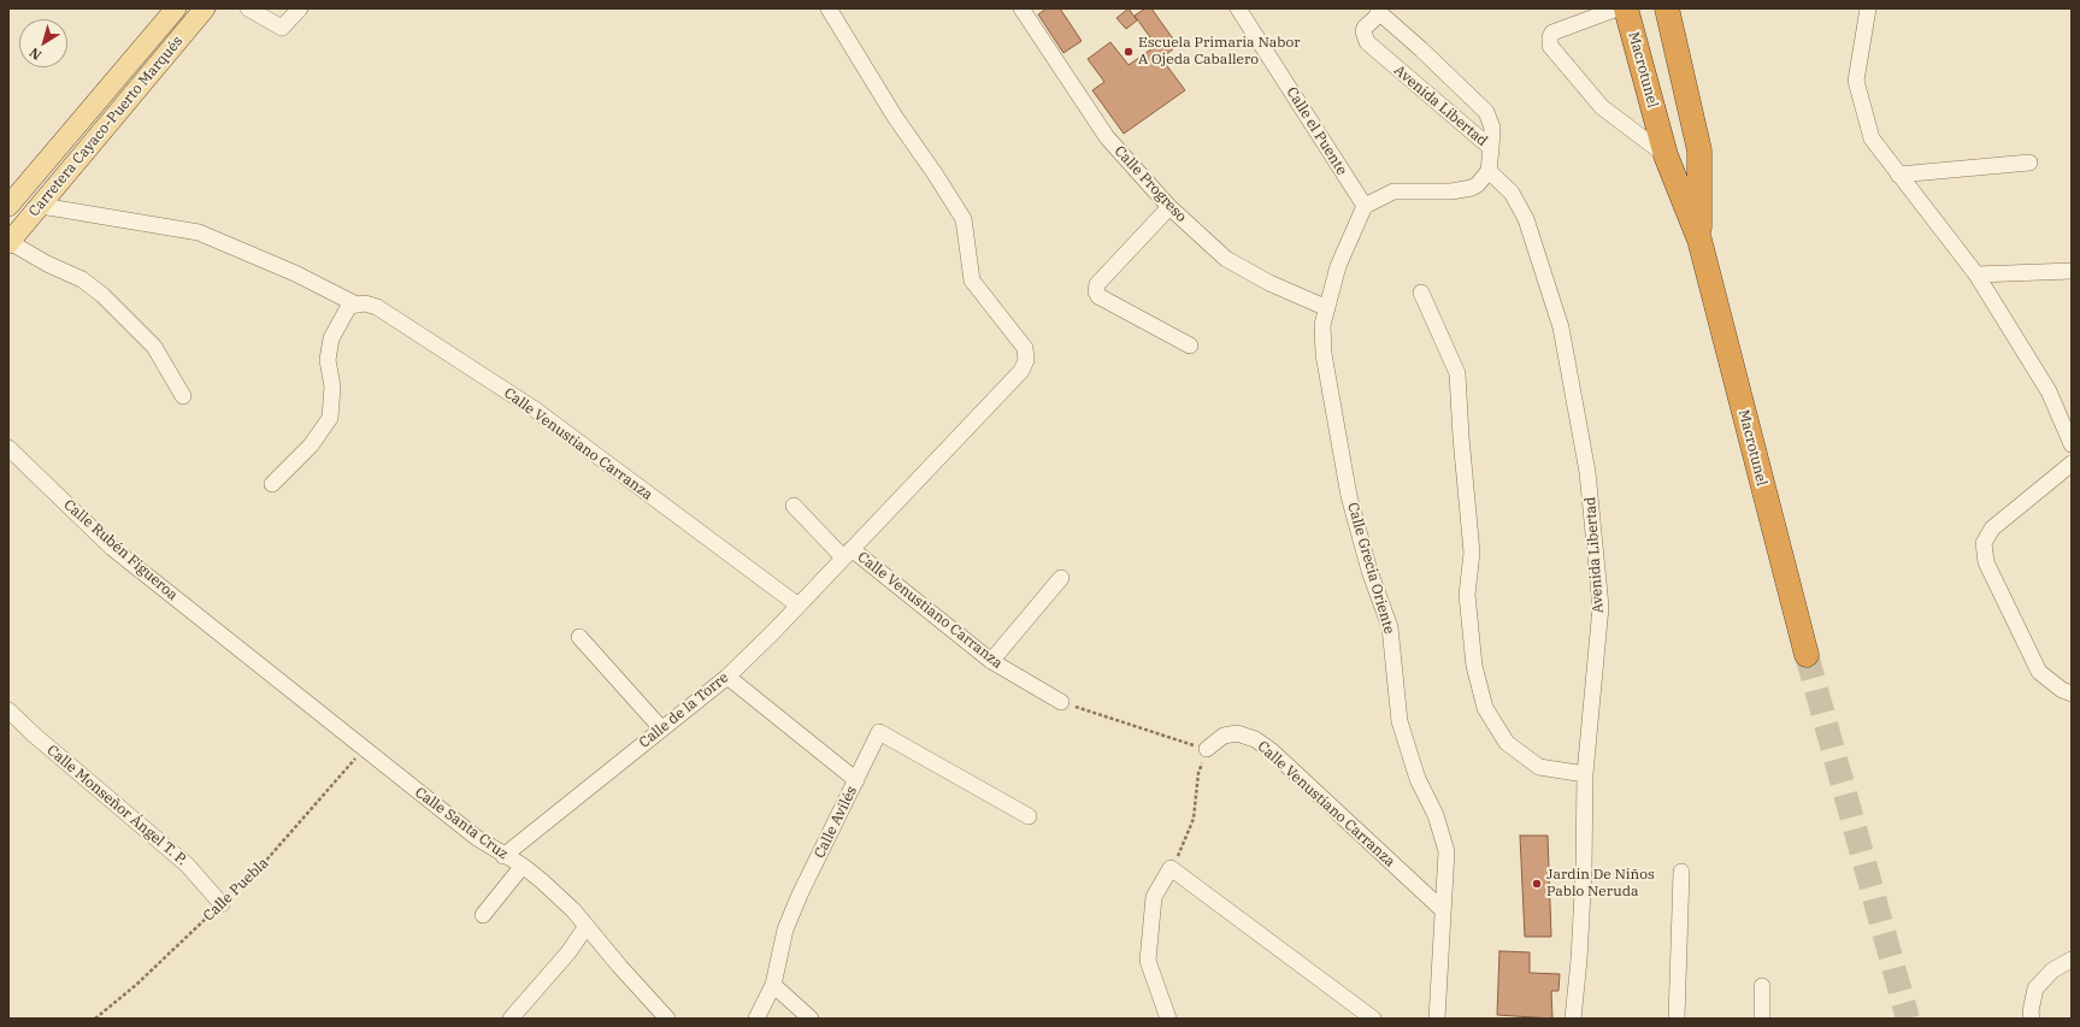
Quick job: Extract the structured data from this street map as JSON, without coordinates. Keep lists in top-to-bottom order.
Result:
{
  "streets": {
    "highway": ["Macrotunel"],
    "main road": ["Carretera Cayaco-Puerto Marqués"],
    "street": [
      "Avenida Libertad",
      "Calle el Puente",
      "Calle Progreso",
      "Calle Venustiano Carranza",
      "Calle Rubén Figueroa",
      "Calle Grecia Oriente",
      "Calle de la Torre",
      "Calle Monseñor Ángel T. P.",
      "Calle Avilés",
      "Calle Santa Cruz"
    ],
    "path": ["Calle Puebla"]
  },
  "crossings": [
    ["Carretera Cayaco-Puerto Marqués", "Calle Venustiano Carranza"],
    ["Calle el Puente", "Calle Grecia Oriente"],
    ["Calle Progreso", "Calle Grecia Oriente"],
    ["Calle Venustiano Carranza", "Calle Grecia Oriente"],
    ["Calle Venustiano Carranza", "Calle de la Torre"],
    ["Calle Rubén Figueroa", "Calle Santa Cruz"],
    ["Calle de la Torre", "Calle Avilés"],
    ["Calle de la Torre", "Calle Santa Cruz"],
    ["Calle Monseñor Ángel T. P.", "Calle Puebla"],
    ["Calle Santa Cruz", "Calle Puebla"]
  ],
  "places": ["Escuela Primaria Nabor A Ojeda Caballero", "Jardin De Niños Pablo Neruda"],
  "north": "bottom left"
}
